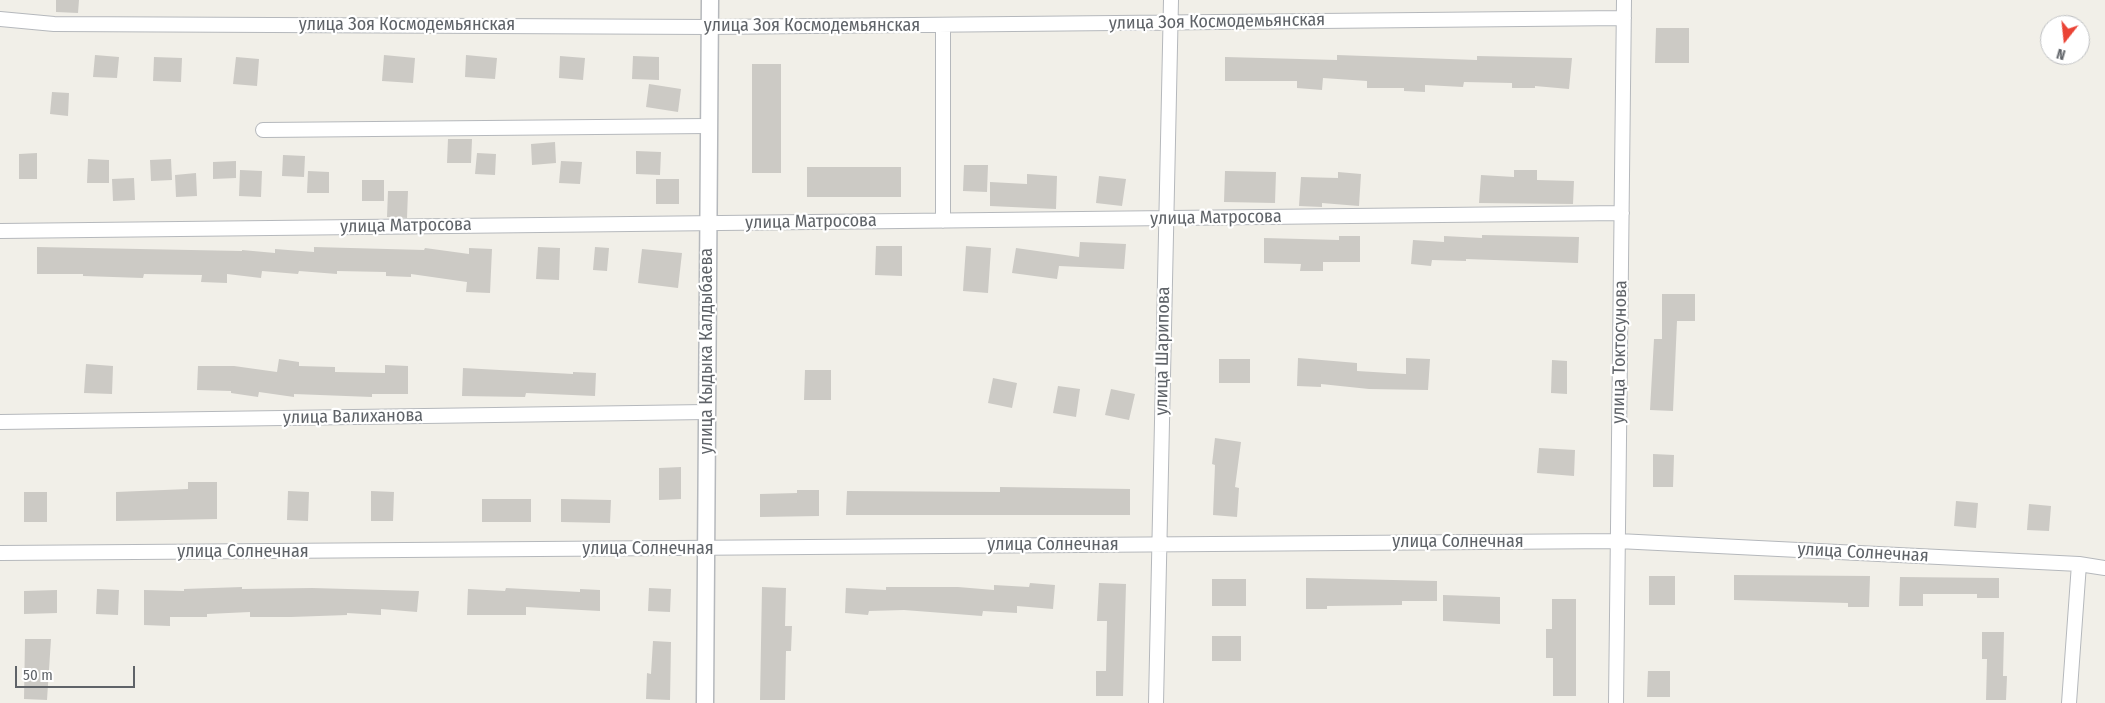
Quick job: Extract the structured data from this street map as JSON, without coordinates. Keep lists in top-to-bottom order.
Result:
{
  "streets": {
    "street": [
      "улица Зоя Космодемьянская",
      "улица Матросова",
      "улица Кыдыка Калдыбаева",
      "улица Шарипова",
      "улица Токтосунова",
      "улица Валиханова",
      "улица Солнечная"
    ]
  },
  "crossings": [
    ["улица Зоя Космодемьянская", "улица Кыдыка Калдыбаева"],
    ["улица Зоя Космодемьянская", "улица Шарипова"],
    ["улица Зоя Космодемьянская", "улица Токтосунова"],
    ["улица Матросова", "улица Кыдыка Калдыбаева"],
    ["улица Матросова", "улица Шарипова"],
    ["улица Матросова", "улица Токтосунова"],
    ["улица Кыдыка Калдыбаева", "улица Валиханова"],
    ["улица Кыдыка Калдыбаева", "улица Солнечная"],
    ["улица Шарипова", "улица Солнечная"],
    ["улица Токтосунова", "улица Солнечная"]
  ],
  "scale_bar": "50 m",
  "north": "bottom"
}
